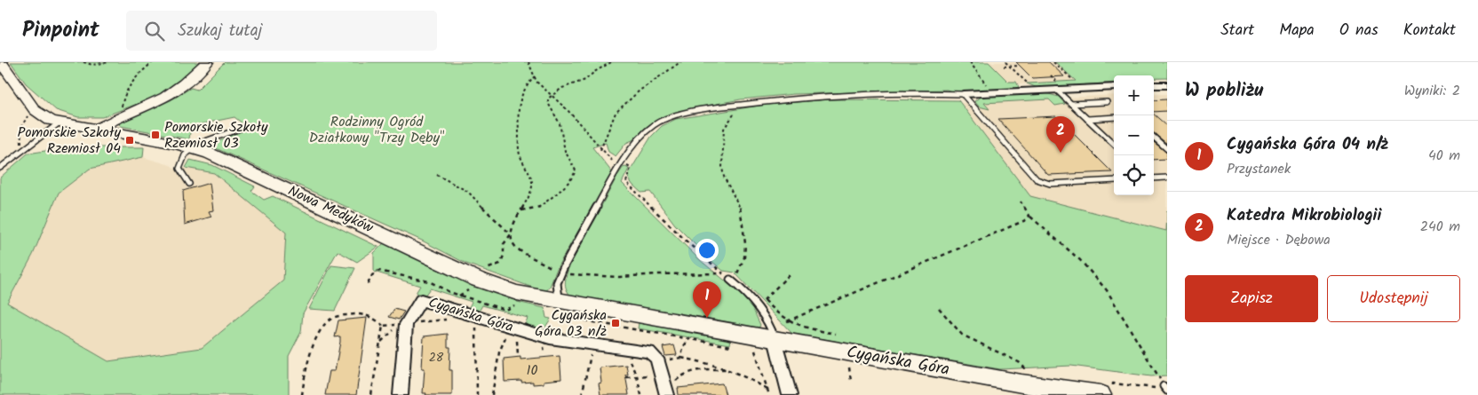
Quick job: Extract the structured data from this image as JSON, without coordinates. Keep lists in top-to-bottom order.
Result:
{
  "streets": {
    "street": ["Nowa Medyków", "Cygańska Góra"]
  },
  "crossings": [
    ["Nowa Medyków", "Cygańska Góra"]
  ],
  "parks": ["Rodzinny Ogród Działkowy \"Trzy Dęby\""],
  "places": {
    "transit": ["Pomorskie Szkoły Rzemiosł 03", "Pomorskie Szkoły Rzemiosł 04", "Cygańska Góra 03 n/ż"]
  },
  "house_numbers": ["28", "10"],
  "page": {
    "header": "Pinpoint",
    "search": "Szukaj tutaj",
    "nav": [
      "Start",
      "Mapa",
      "O nas",
      "Kontakt"
    ],
    "heading": ["W pobliżu", "Wyniki: 2"],
    "map_buttons": ["+", "−"],
    "pins": ["2", "1"],
    "list": [
      {
        "mark": "1",
        "name": "Cygańska Góra 04 n/ż",
        "note": "Przystanek",
        "value": "40 m"
      },
      {
        "mark": "2",
        "name": "Katedra Mikrobiologii",
        "note": "Miejsce · Dębowa",
        "value": "240 m"
      }
    ],
    "buttons": ["Zapisz", "Udostępnij"]
  }
}
